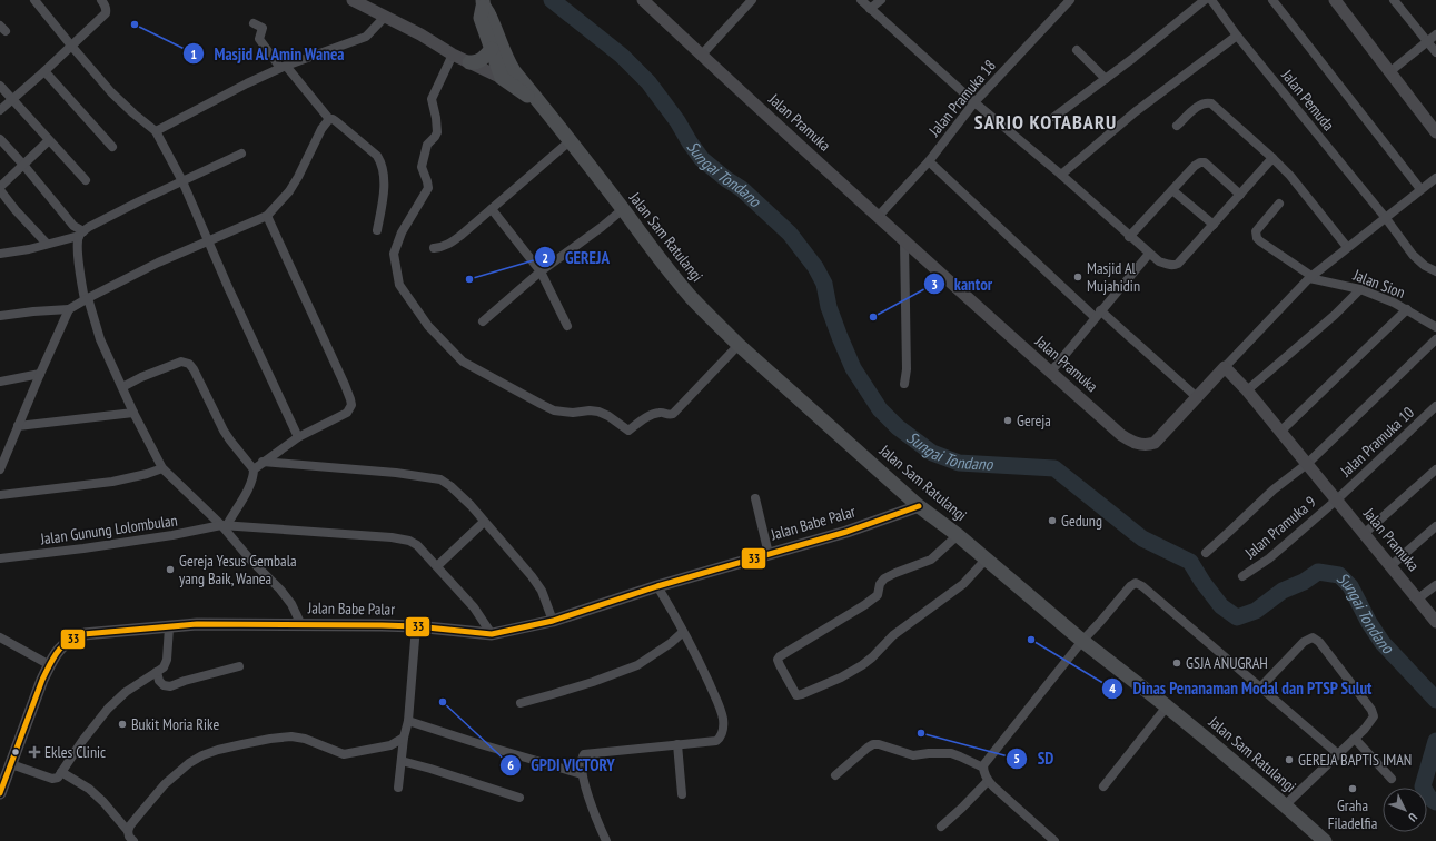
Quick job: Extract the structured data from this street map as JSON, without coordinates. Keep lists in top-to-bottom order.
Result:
{
  "streets": {
    "main road": ["Jalan Sam Ratulangi"],
    "street": [
      "Jalan Pramuka 18",
      "Jalan Pemuda",
      "Jalan Pramuka",
      "Jalan Sion",
      "Jalan Pramuka 10",
      "Jalan Babe Palar",
      "Jalan Pramuka 9",
      "Jalan Gunung Lolombulan"
    ]
  },
  "crossings": [
    ["Jalan Pramuka 18", "Jalan Pramuka"],
    ["Jalan Pramuka", "Jalan Pramuka 10"],
    ["Jalan Pramuka", "Jalan Pramuka 9"],
    ["Jalan Sam Ratulangi", "Jalan Babe Palar"],
    ["Jalan Pramuka 10", "Jalan Pramuka 9"],
    ["Jalan Babe Palar", "Jalan Gunung Lolombulan"]
  ],
  "districts": ["SARIO KOTABARU"],
  "water": ["Sungai Tondano"],
  "places": {
    "other": [
      "Masjid Al Amin Wanea",
      "Masjid Al Mujahidin",
      "GEREJA",
      "kantor",
      "Gereja",
      "Gedung",
      "Gereja Yesus Gembala yang Baik, Wanea",
      "Dinas Penanaman Modal dan PTSP Sulut",
      "GSJA ANUGRAH",
      "GPDI VICTORY",
      "Bukit Moria Rike",
      "SD",
      "GEREJA BAPTIS IMAN",
      "Graha Filadelfia"
    ],
    "health": ["Ekles Clinic"]
  },
  "lines": ["transit line 33"],
  "north": "bottom right"
}
